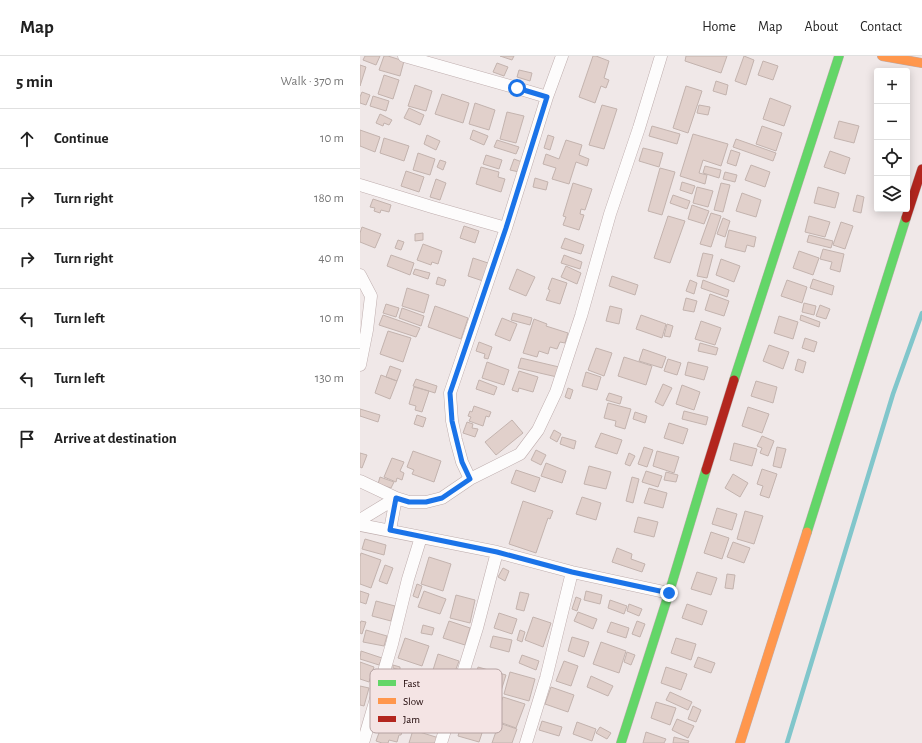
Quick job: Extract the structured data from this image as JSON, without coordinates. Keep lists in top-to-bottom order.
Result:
{
  "legend": ["Fast", "Slow", "Jam"],
  "page": {
    "header": "Map",
    "nav": [
      "Home",
      "Map",
      "About",
      "Contact"
    ],
    "heading": ["5 min", "Walk · 370 m"],
    "map_buttons": ["+", "−"],
    "list": [
      ["Continue", "10 m"],
      ["Turn right", "180 m"],
      ["Turn right", "40 m"],
      ["Turn left", "10 m"],
      ["Turn left", "130 m"],
      "Arrive at destination"
    ]
  }
}
